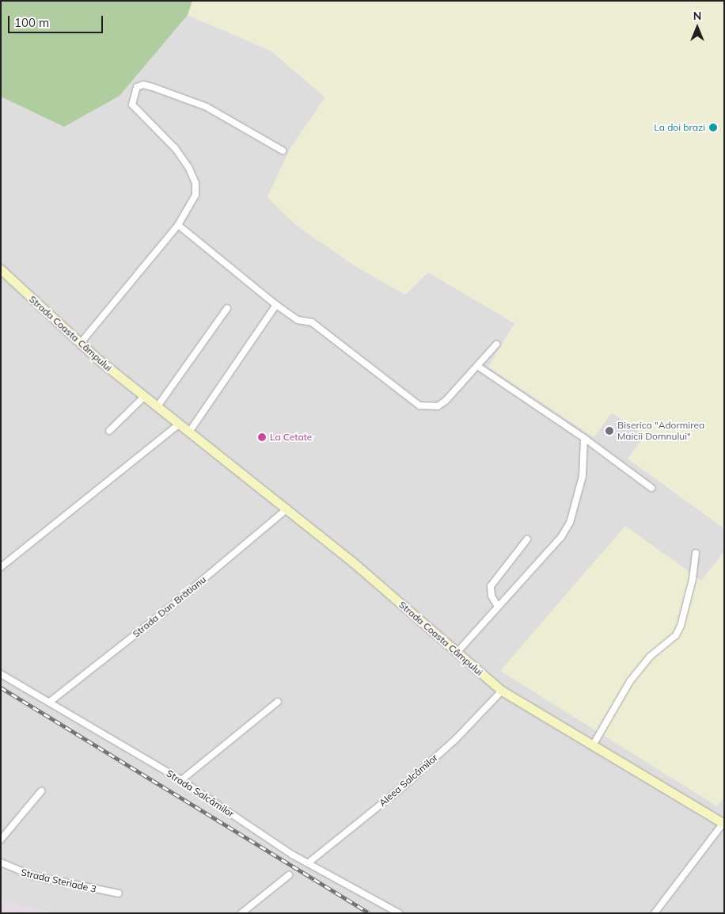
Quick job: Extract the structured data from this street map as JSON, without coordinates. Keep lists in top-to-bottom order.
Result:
{
  "streets": {
    "street": [
      "Strada Coasta Câmpului",
      "Strada Dan Brătianu",
      "Aleea Salcâmilor",
      "Strada Salcâmilor",
      "Strada Steriade 3"
    ]
  },
  "crossings": [
    ["Strada Coasta Câmpului", "Strada Dan Brătianu"],
    ["Strada Coasta Câmpului", "Aleea Salcâmilor"],
    ["Strada Dan Brătianu", "Strada Salcâmilor"],
    ["Aleea Salcâmilor", "Strada Salcâmilor"]
  ],
  "places": ["La doi brazi", "Biserica \"Adormirea Maicii Domnului\"", "La Cetate"],
  "scale_bar": "100 m",
  "north": "top"
}
